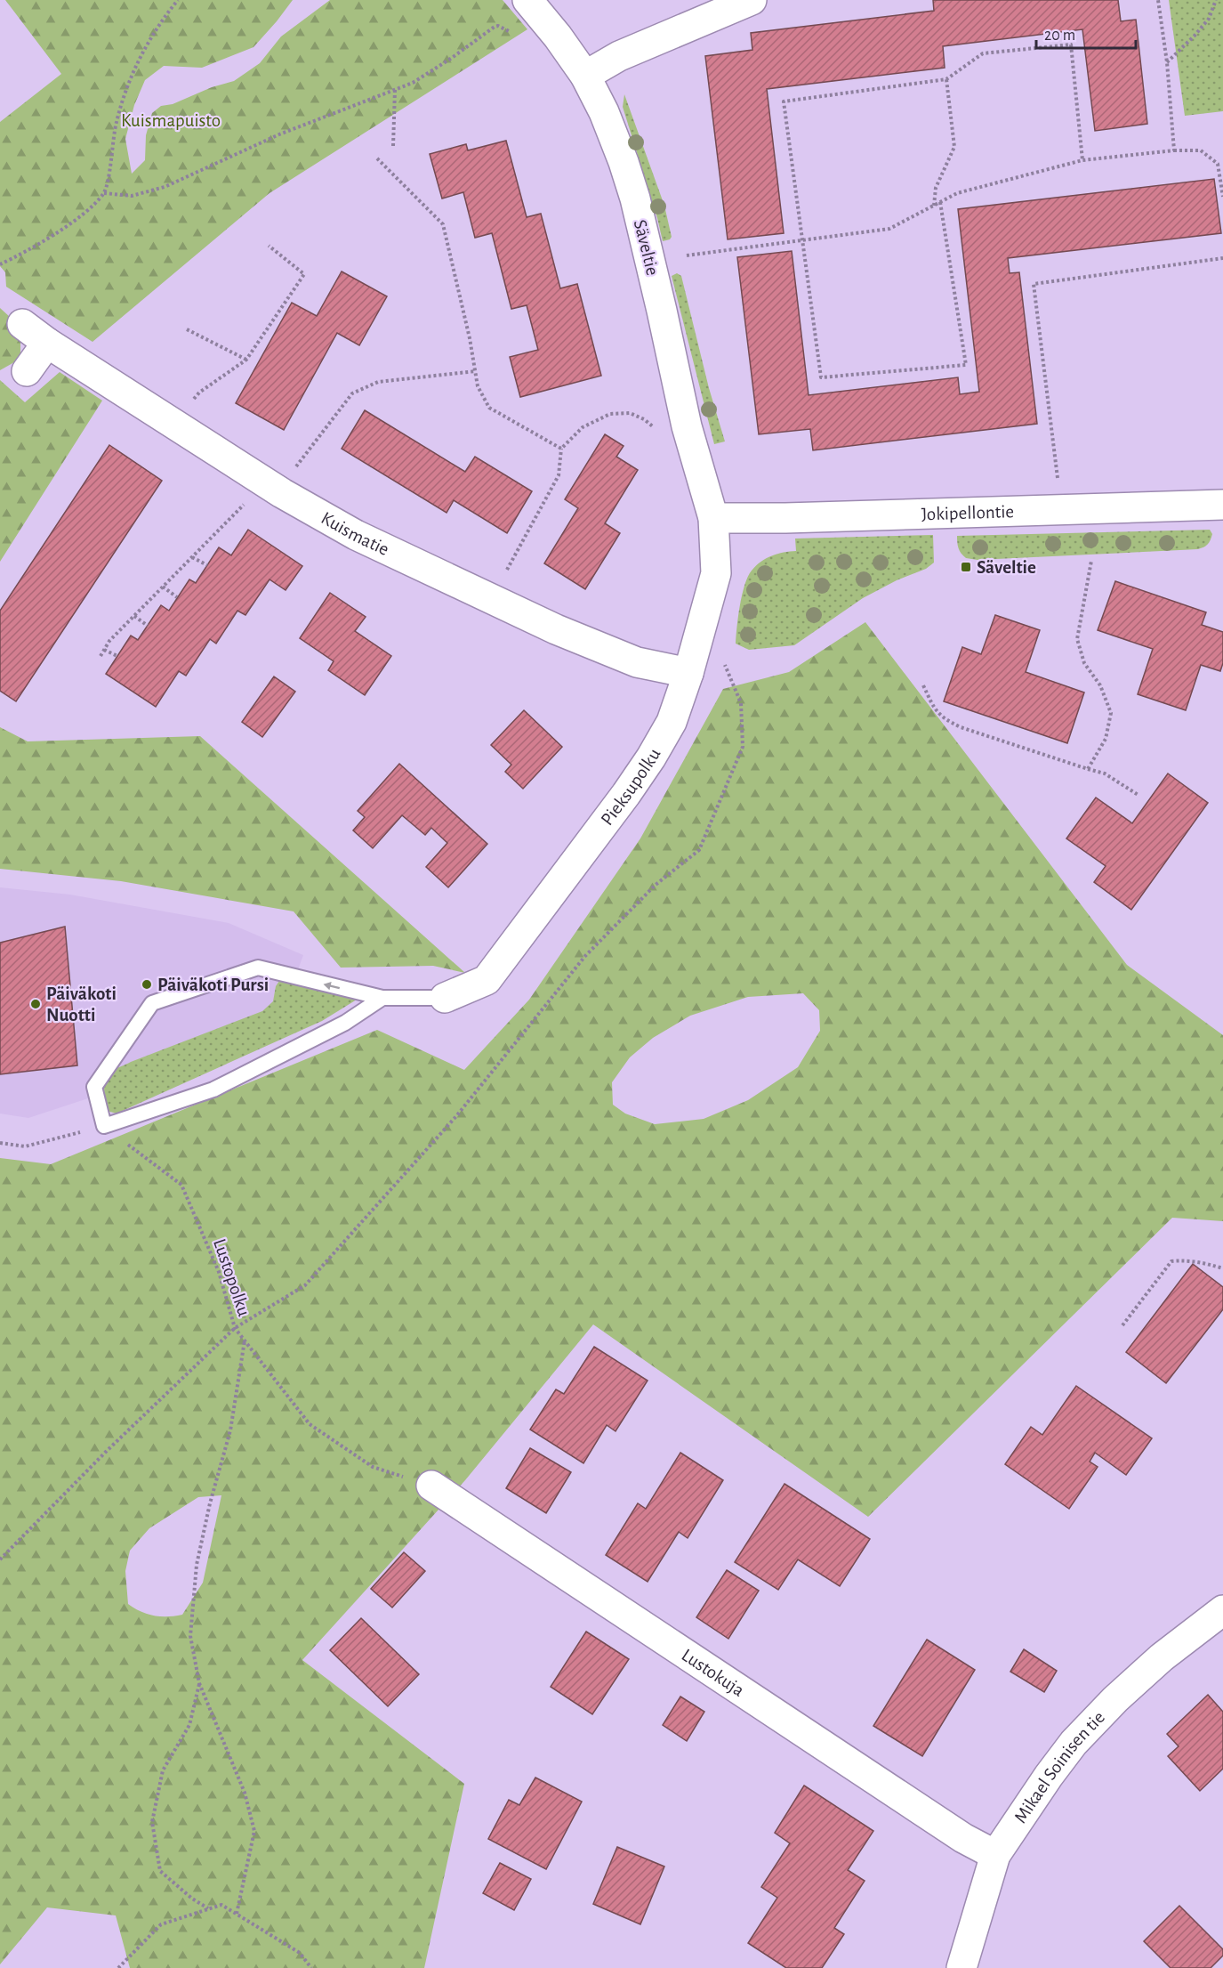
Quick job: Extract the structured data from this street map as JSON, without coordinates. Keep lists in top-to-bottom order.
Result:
{
  "streets": {
    "street": [
      "Säveltie",
      "Jokipellontie",
      "Kuismatie",
      "Pieksupolku",
      "Lustokuja",
      "Mikael Soinisen tie"
    ],
    "path": ["Lustopolku"]
  },
  "crossings": [
    ["Säveltie", "Jokipellontie"],
    ["Säveltie", "Pieksupolku"],
    ["Jokipellontie", "Pieksupolku"],
    ["Kuismatie", "Pieksupolku"],
    ["Lustopolku", "Lustokuja"],
    ["Lustokuja", "Mikael Soinisen tie"]
  ],
  "parks": ["Kuismapuisto"],
  "places": {
    "transit": ["Säveltie"],
    "other": ["Päiväkoti Pursi", "Päiväkoti Nuotti"]
  },
  "scale_bar": "20 m"
}
